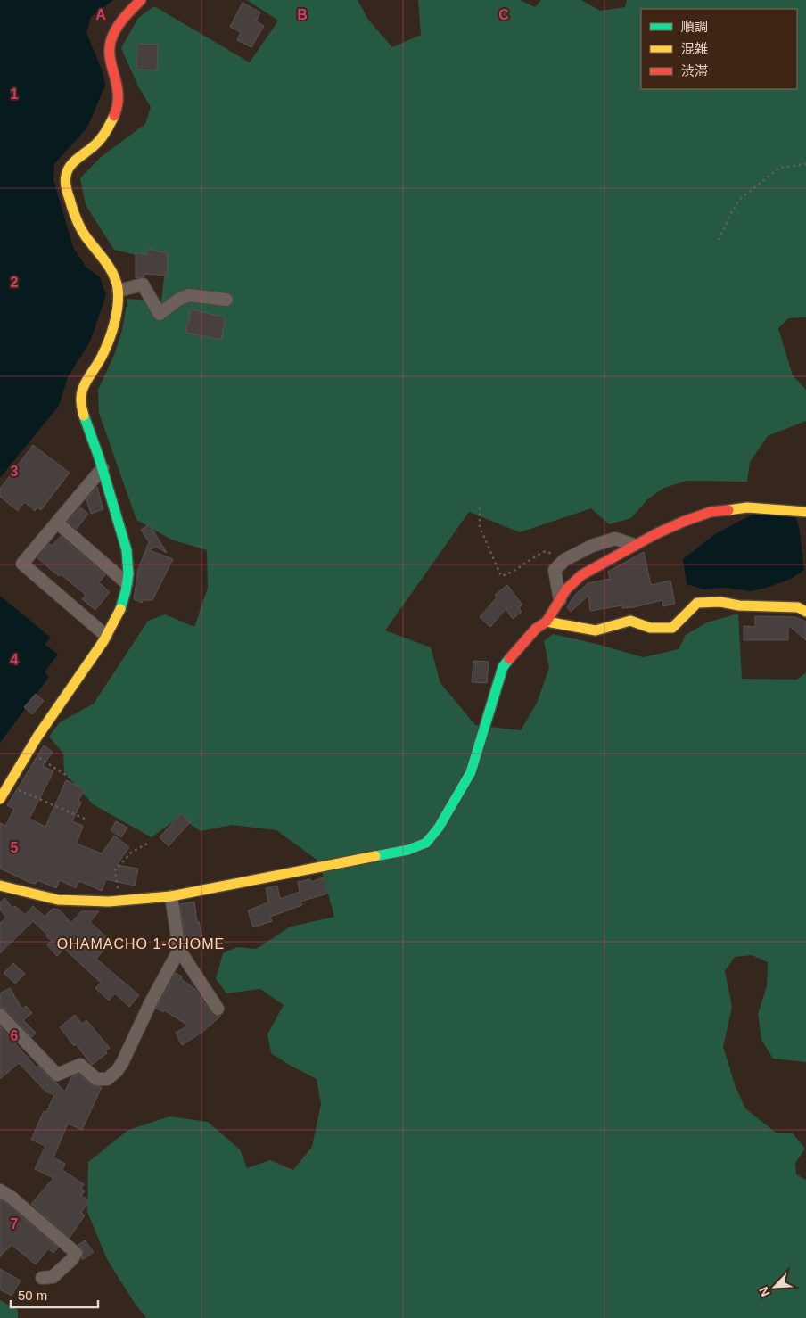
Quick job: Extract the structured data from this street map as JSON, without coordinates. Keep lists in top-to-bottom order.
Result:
{
  "districts": ["OHAMACHO 1-CHOME"],
  "legend": ["順調", "混雑", "渋滞"],
  "scale_bar": "50 m",
  "north": "bottom left",
  "grid": {
    "columns": ["A", "B", "C"],
    "rows": [
      "1",
      "2",
      "3",
      "4",
      "5",
      "6",
      "7"
    ]
  }
}
